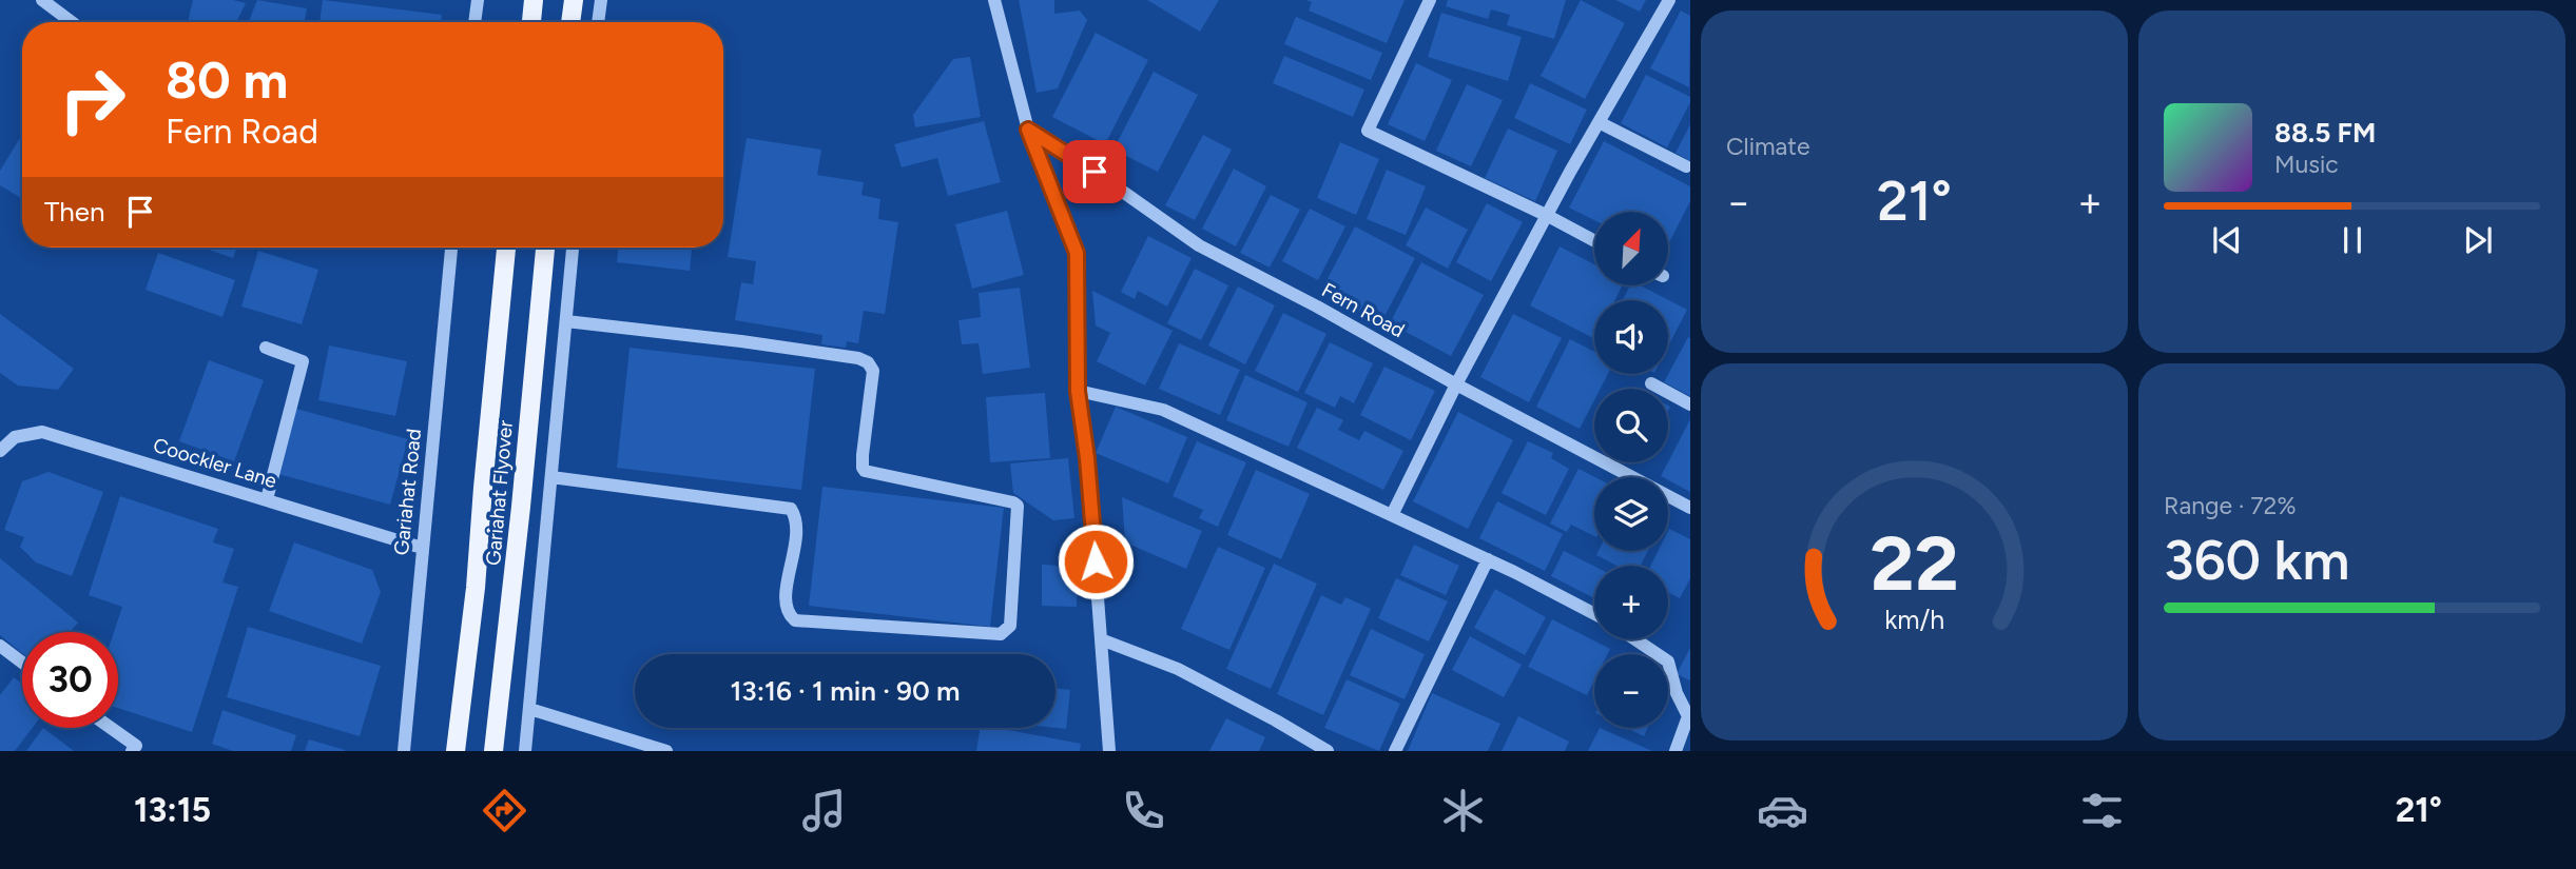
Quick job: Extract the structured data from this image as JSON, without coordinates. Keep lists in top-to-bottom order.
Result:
{
  "streets": {
    "main road": ["Gariahat Flyover"],
    "street": ["Fern Road", "Coockler Lane", "Gariahat Road"]
  },
  "crossings": [
    ["Coockler Lane", "Gariahat Road"]
  ],
  "north": "top right",
  "page": {
    "tile": [
      "Climate",
      ["Range · 72%", "360 km"]
    ],
    "turn": ["80 m", "Fern Road"],
    "song": ["88.5 FM", "Music"],
    "heat": ["−", "21°", "+"],
    "then": "Then",
    "map_buttons": ["+", "−"],
    "limit": "30",
    "trip": "13:16 · 1 min · 90 m",
    "tabs": ["13:15", "21°"],
    "gauge": ["22", "km/h"]
  }
}
